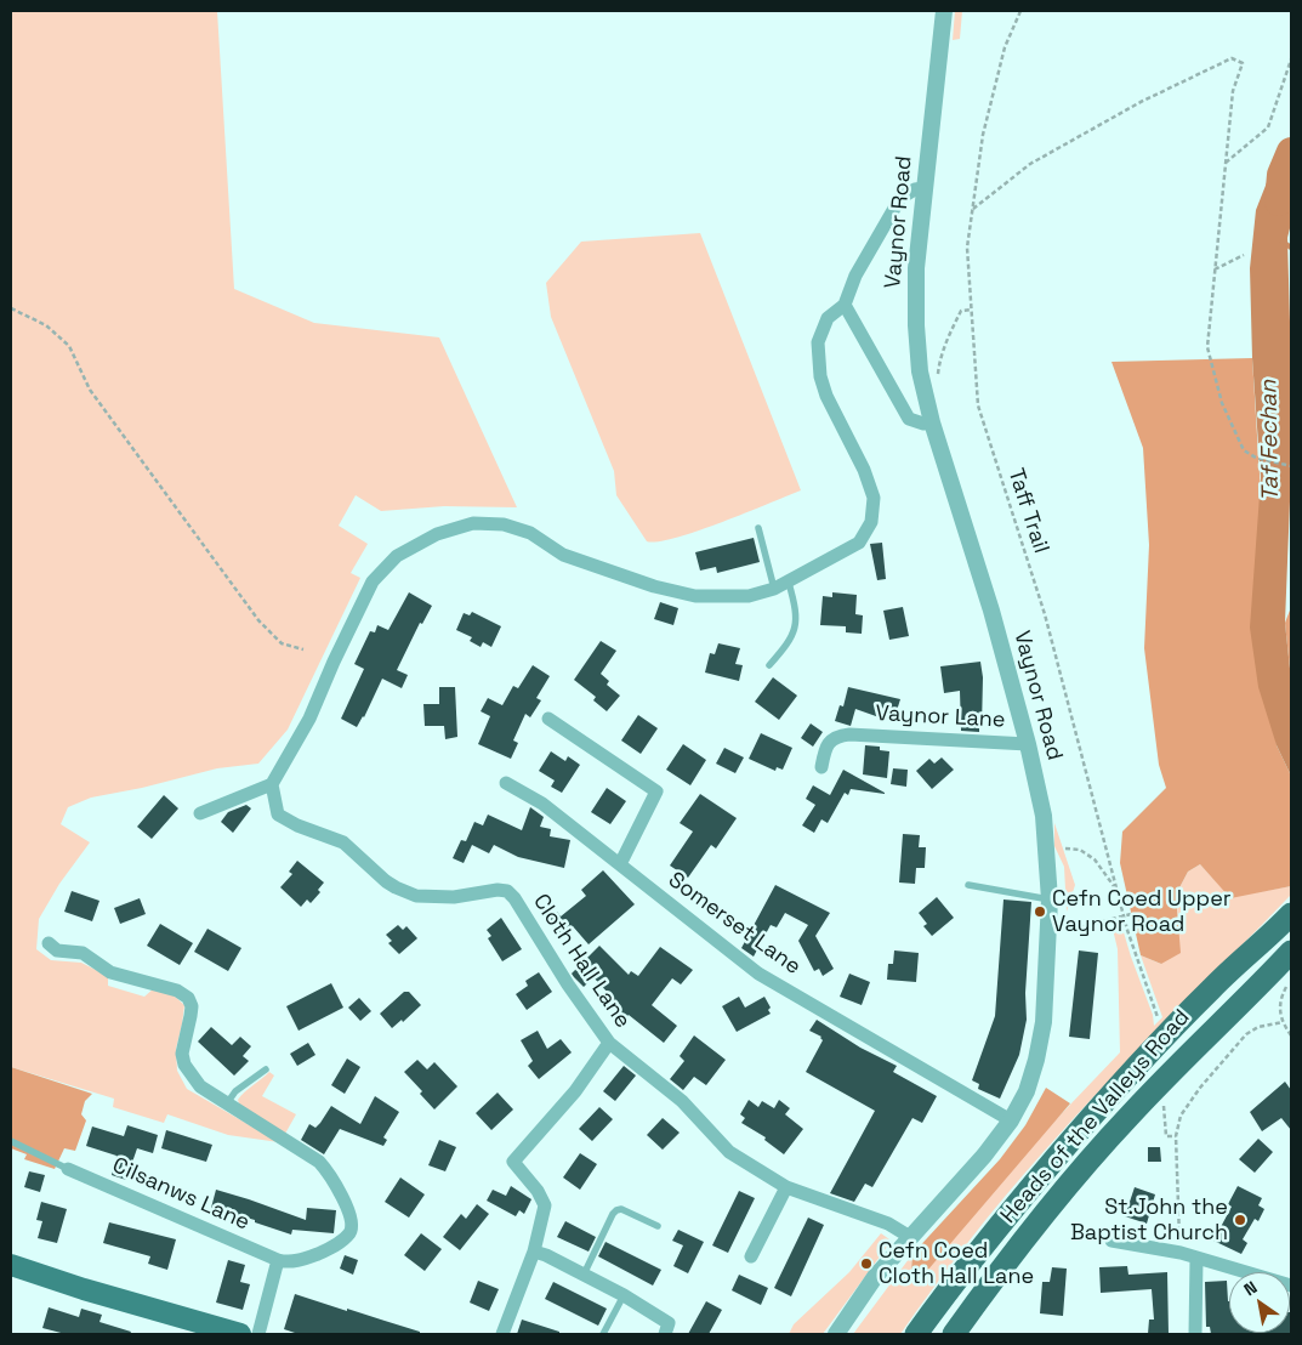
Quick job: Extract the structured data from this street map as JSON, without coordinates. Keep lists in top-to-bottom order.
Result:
{
  "streets": {
    "highway": ["Heads of the Valleys Road"],
    "street": [
      "Vaynor Road",
      "Vaynor Lane",
      "Somerset Lane",
      "Cloth Hall Lane",
      "Cilsanws Lane"
    ],
    "path": ["Taff Trail"]
  },
  "crossings": [
    ["Vaynor Road", "Vaynor Lane"],
    ["Vaynor Road", "Somerset Lane"],
    ["Vaynor Road", "Cloth Hall Lane"]
  ],
  "water": ["Taf Fechan"],
  "places": ["Cefn Coed Upper Vaynor Road", "St.John the Baptist Church", "Cefn Coed Cloth Hall Lane"],
  "north": "top left"
}
